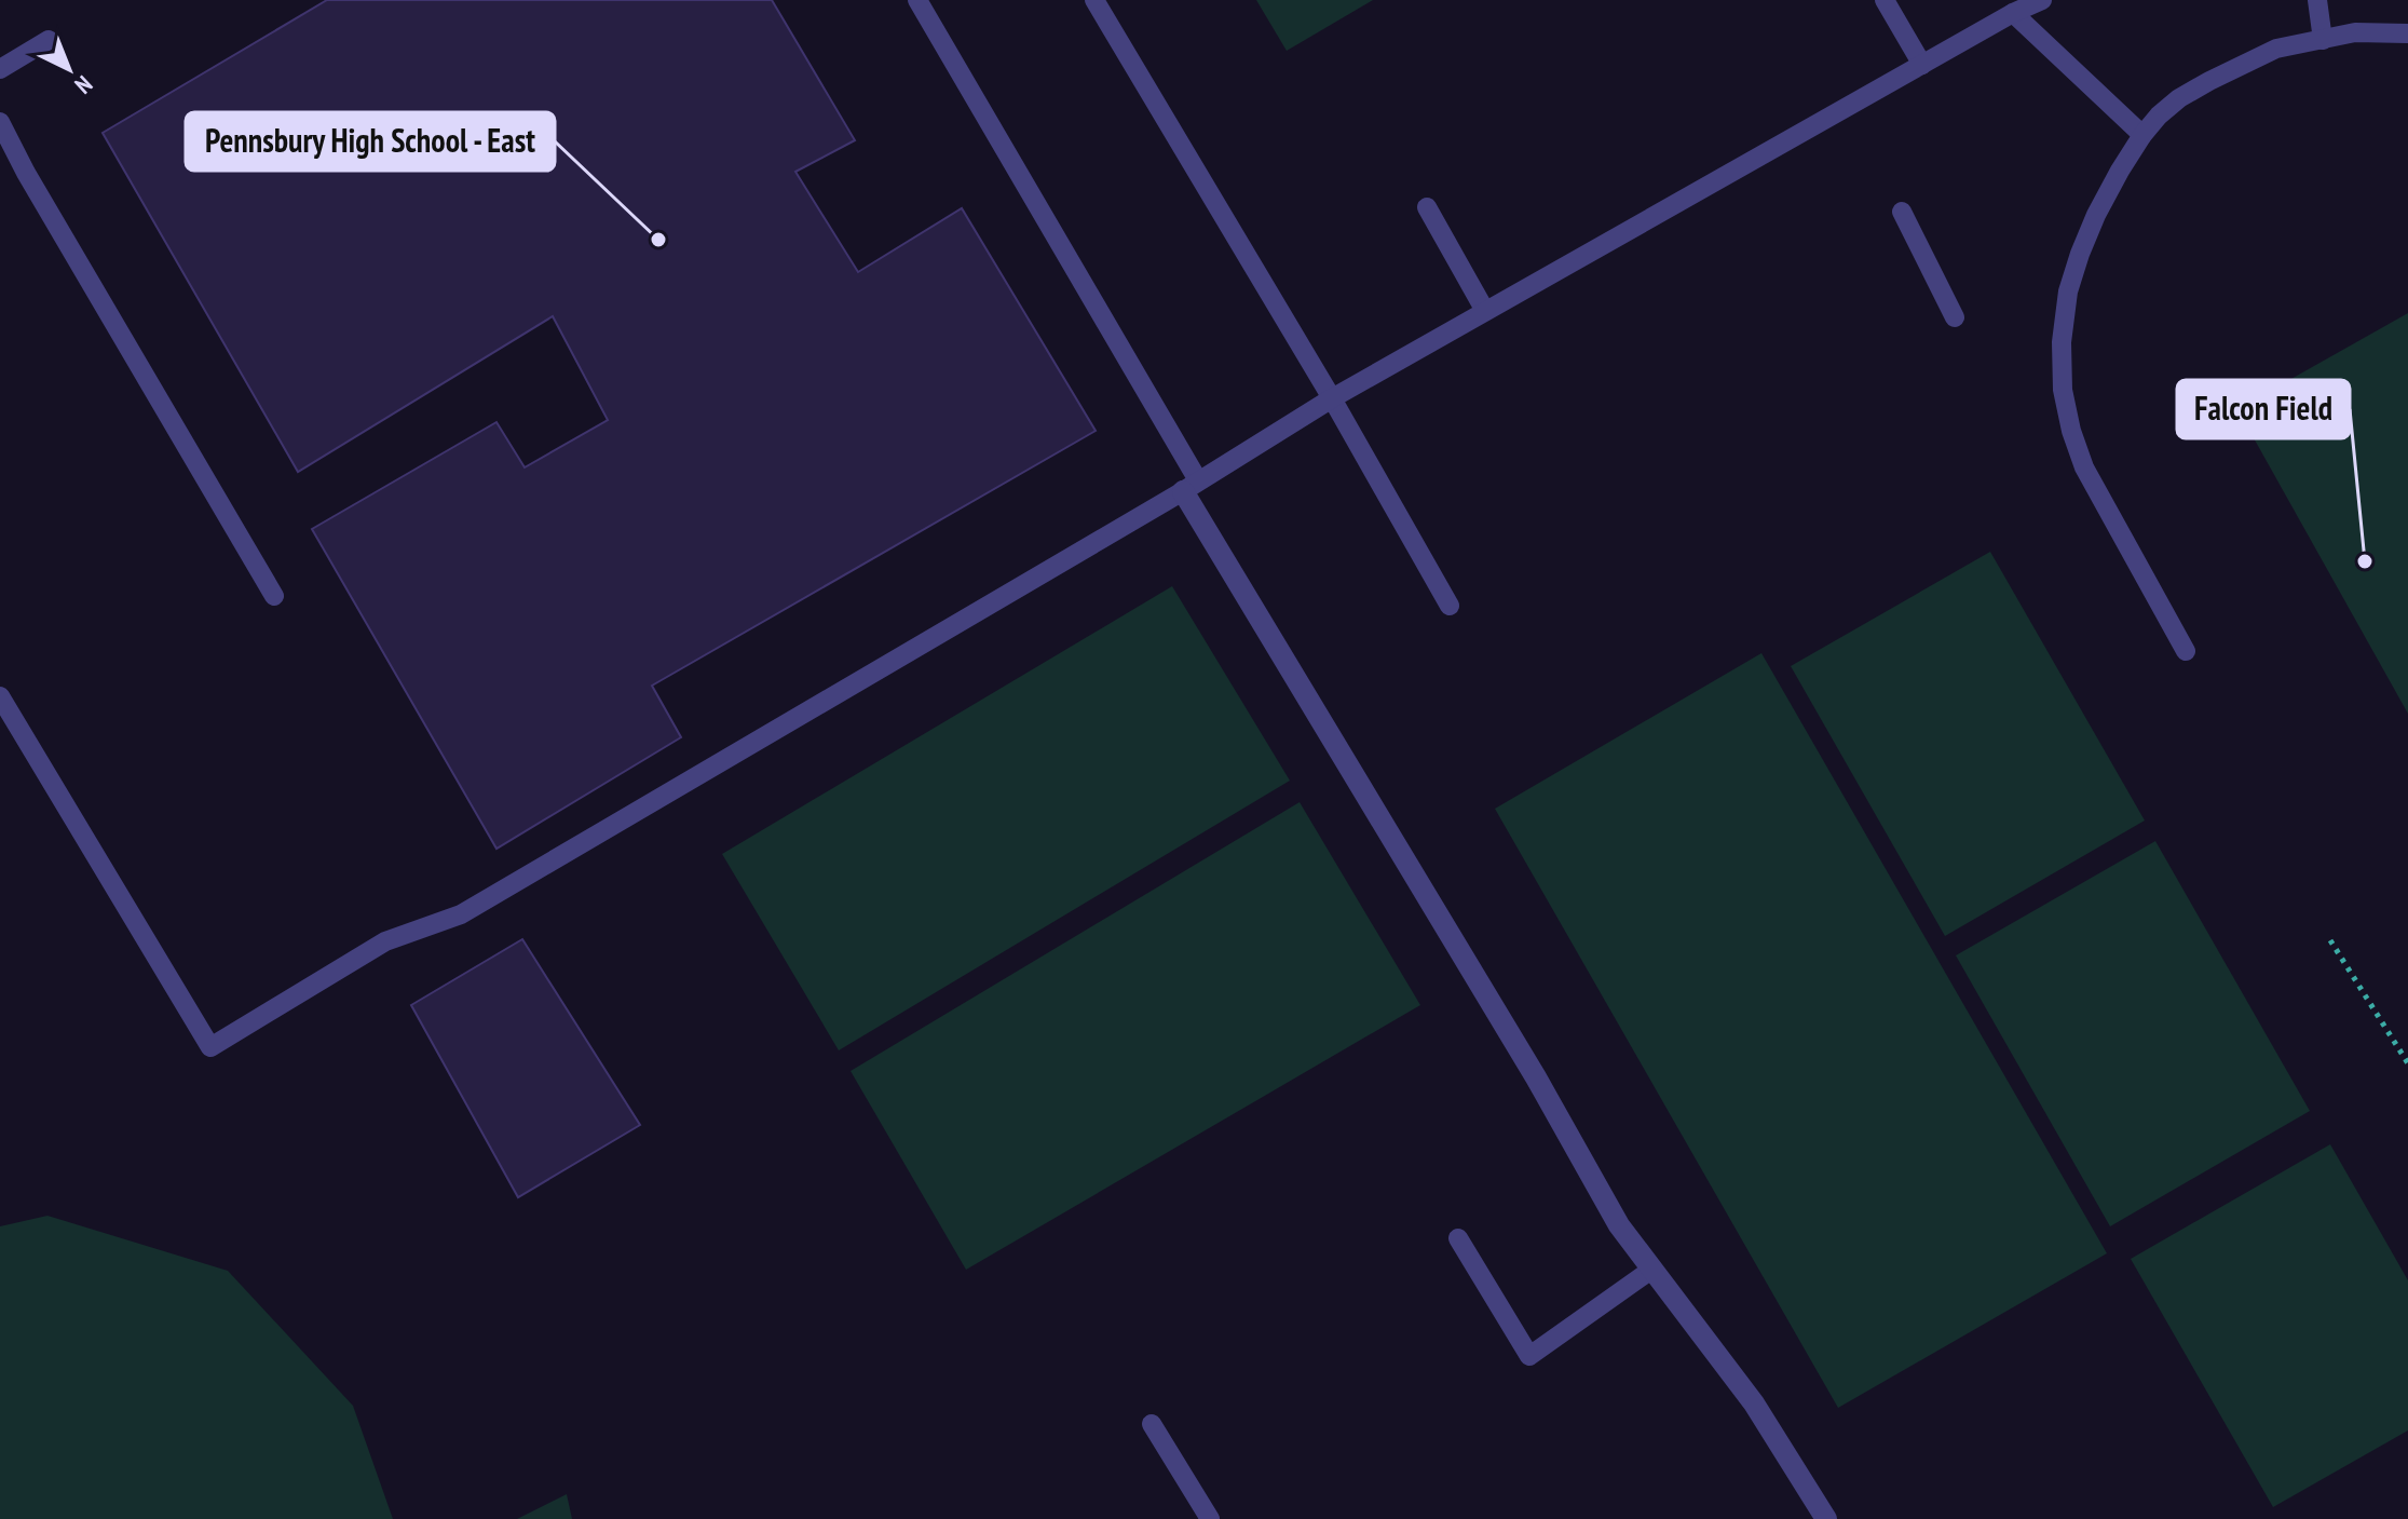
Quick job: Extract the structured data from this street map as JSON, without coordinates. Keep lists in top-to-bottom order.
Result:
{
  "places": ["Pennsbury High School - East", "Falcon Field"],
  "north": "bottom right"
}
